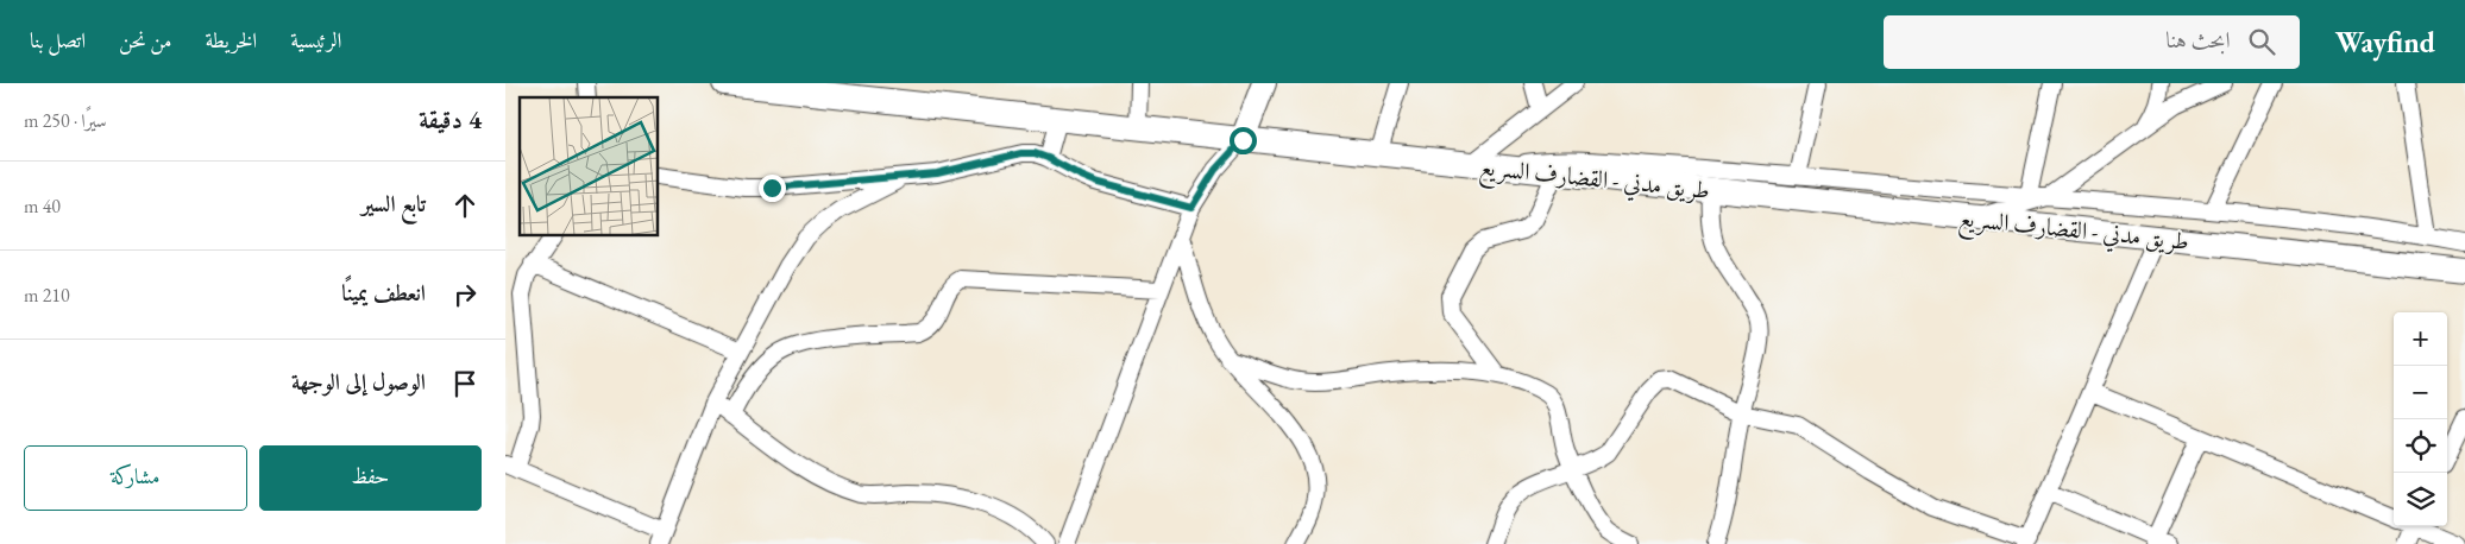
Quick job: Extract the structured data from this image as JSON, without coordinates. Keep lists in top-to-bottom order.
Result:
{
  "streets": {
    "highway": ["طريق مدني - القضارف السريع"]
  },
  "page": {
    "header": "Wayfind",
    "search": "ابحث هنا",
    "nav": [
      "الرئيسية",
      "الخريطة",
      "من نحن",
      "اتصل بنا"
    ],
    "heading": ["4 دقيقة", "سيرًا · 250 m"],
    "list": [
      ["تابع السير", "40 m"],
      ["انعطف يمينًا", "210 m"],
      "الوصول إلى الوجهة"
    ],
    "map_buttons": ["+", "−"],
    "buttons": ["حفظ", "مشاركة"]
  }
}
